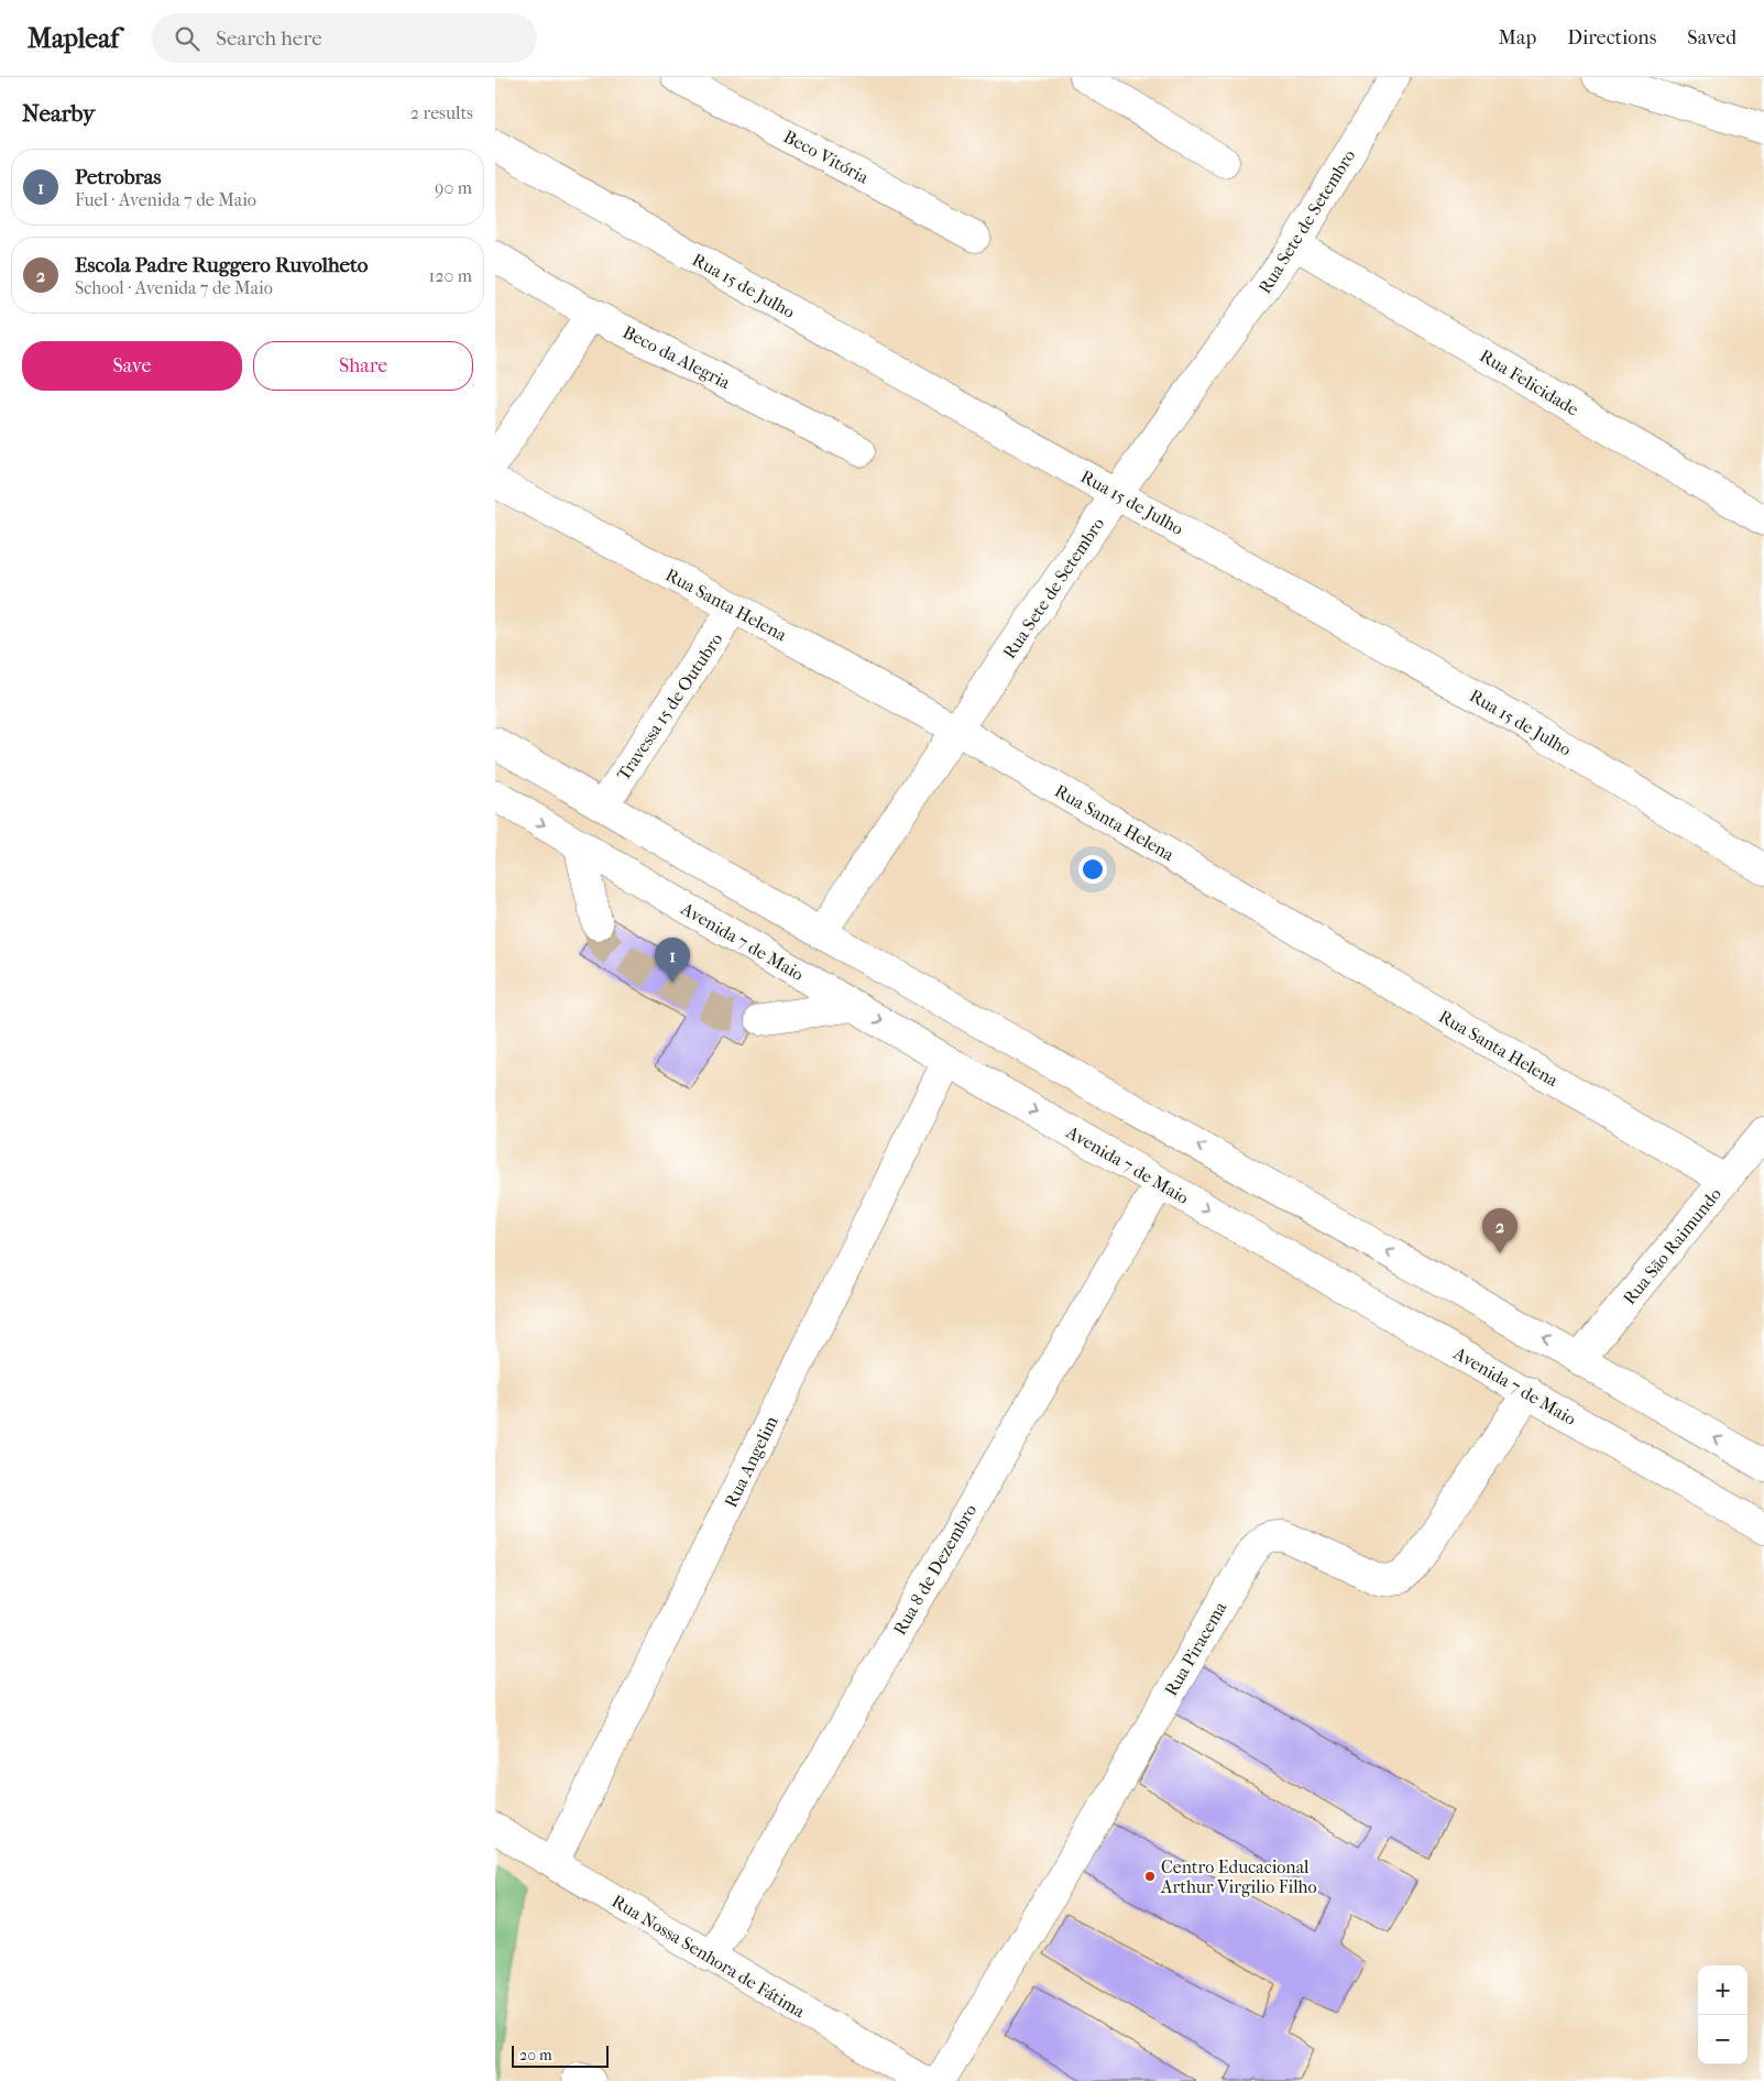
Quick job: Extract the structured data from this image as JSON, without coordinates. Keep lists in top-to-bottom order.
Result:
{
  "streets": {
    "street": [
      "Beco Vitória",
      "Rua Sete de Setembro",
      "Rua 15 de Julho",
      "Beco da Alegria",
      "Rua Felicidade",
      "Rua Santa Helena",
      "Travessa 15 de Outubro",
      "Avenida 7 de Maio",
      "Rua São Raimundo",
      "Rua Angelim",
      "Rua 8 de Dezembro",
      "Rua Piracema",
      "Rua Nossa Senhora de Fátima"
    ]
  },
  "crossings": [
    ["Rua Sete de Setembro", "Rua 15 de Julho"],
    ["Rua Sete de Setembro", "Rua Felicidade"],
    ["Rua Sete de Setembro", "Rua Santa Helena"],
    ["Rua Santa Helena", "Travessa 15 de Outubro"],
    ["Rua Santa Helena", "Rua São Raimundo"],
    ["Avenida 7 de Maio", "Rua Angelim"],
    ["Avenida 7 de Maio", "Rua 8 de Dezembro"],
    ["Avenida 7 de Maio", "Rua Piracema"],
    ["Rua Angelim", "Rua Nossa Senhora de Fátima"],
    ["Rua 8 de Dezembro", "Rua Nossa Senhora de Fátima"]
  ],
  "places": ["Centro Educacional Arthur Virgilio Filho"],
  "scale_bar": "20 m",
  "page": {
    "header": "Mapleaf",
    "search": "Search here",
    "nav": ["Map", "Directions", "Saved"],
    "heading": ["Nearby", "2 results"],
    "list": [
      {
        "mark": "1",
        "name": "Petrobras",
        "note": "Fuel · Avenida 7 de Maio",
        "value": "90 m"
      },
      {
        "mark": "2",
        "name": "Escola Padre Ruggero Ruvolheto",
        "note": "School · Avenida 7 de Maio",
        "value": "120 m"
      }
    ],
    "buttons": ["Save", "Share"],
    "pins": ["1", "2"],
    "map_buttons": ["+", "−"],
    "scale": "20 m"
  }
}
